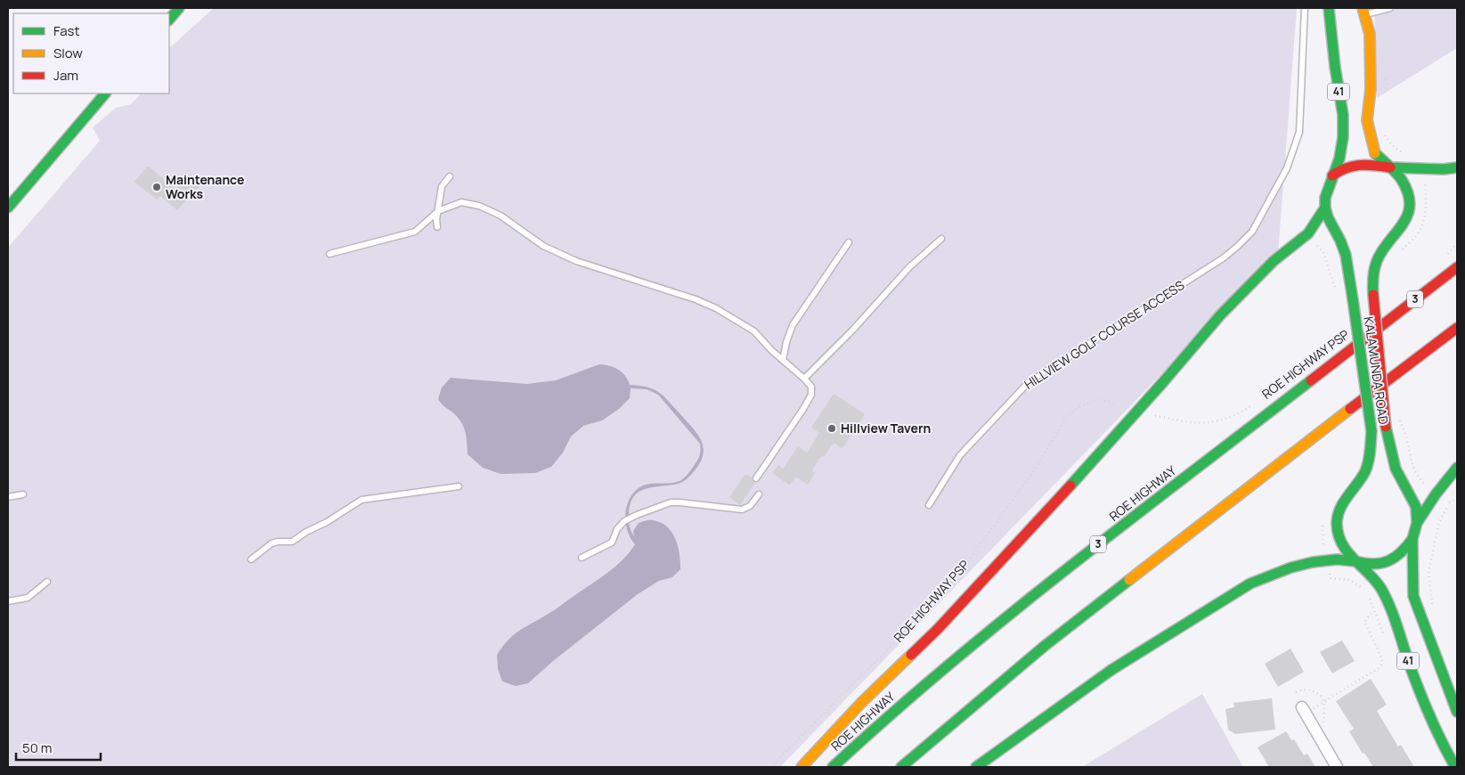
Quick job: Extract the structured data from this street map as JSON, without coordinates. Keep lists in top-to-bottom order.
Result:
{
  "streets": {
    "main road": [
      "41",
      "3",
      "KALAMUNDA ROAD",
      "ROE HIGHWAY"
    ],
    "lane": ["HILLVIEW GOLF COURSE ACCESS"],
    "path": ["ROE HIGHWAY PSP"]
  },
  "crossings": [
    ["41", "KALAMUNDA ROAD"]
  ],
  "places": ["Maintenance Works", "Hillview Tavern"],
  "legend": ["Fast", "Slow", "Jam"],
  "scale_bar": "50 m"
}
